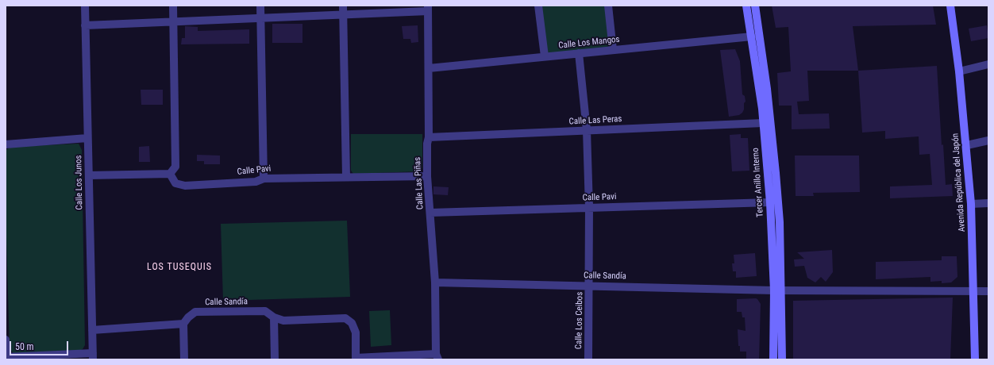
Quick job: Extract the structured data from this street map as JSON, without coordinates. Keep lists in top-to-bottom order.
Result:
{
  "streets": {
    "main road": ["Tercer Anillo Interno", "Avenida República del Japón"],
    "street": [
      "Calle Los Mangos",
      "Calle Las Peras",
      "Calle Pavi",
      "Calle Los Junos",
      "Calle Las Piñas",
      "Calle Sandía",
      "Calle Los Ceibos"
    ]
  },
  "crossings": [
    ["Calle Los Mangos", "Tercer Anillo Interno"],
    ["Calle Los Mangos", "Calle Las Piñas"],
    ["Calle Los Mangos", "Calle Los Ceibos"],
    ["Calle Las Peras", "Tercer Anillo Interno"],
    ["Calle Las Peras", "Calle Las Piñas"],
    ["Calle Las Peras", "Calle Los Ceibos"],
    ["Calle Pavi", "Tercer Anillo Interno"],
    ["Calle Pavi", "Calle Las Piñas"],
    ["Calle Pavi", "Calle Los Ceibos"],
    ["Tercer Anillo Interno", "Calle Sandía"],
    ["Avenida República del Japón", "Calle Sandía"],
    ["Calle Las Piñas", "Calle Sandía"],
    ["Calle Sandía", "Calle Los Ceibos"]
  ],
  "districts": ["LOS TUSEQUIS"],
  "scale_bar": "50 m"
}
